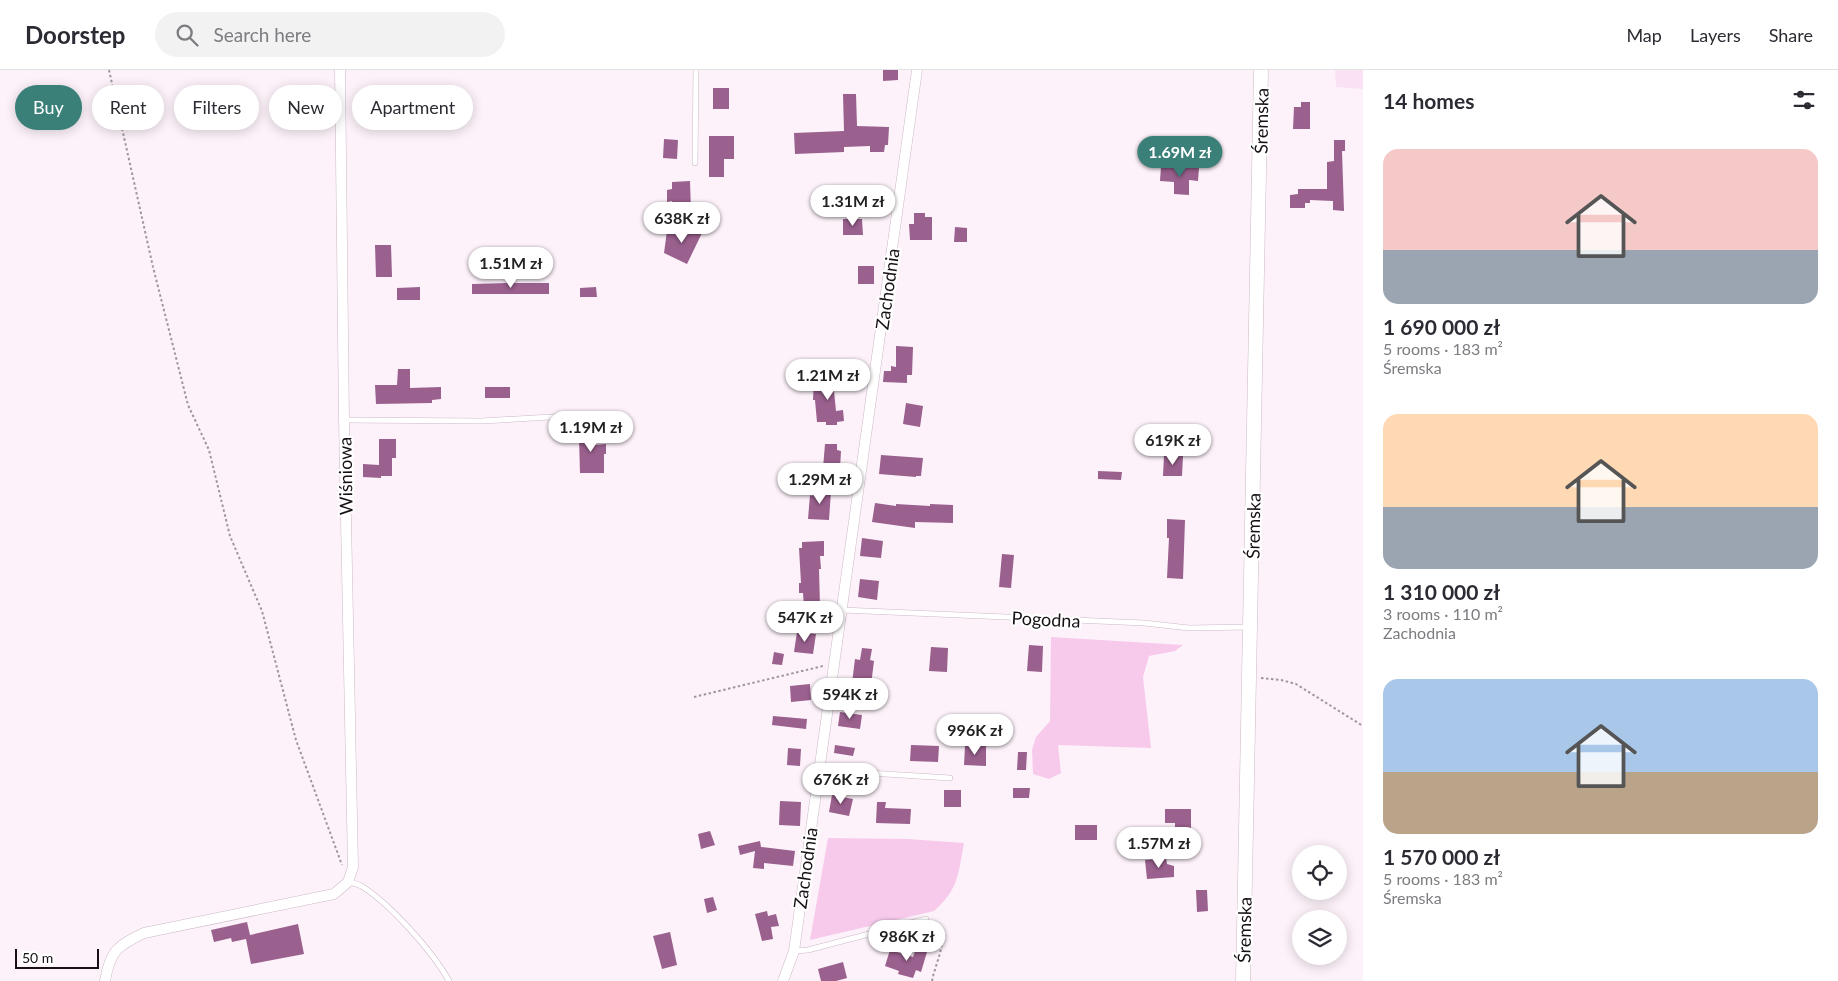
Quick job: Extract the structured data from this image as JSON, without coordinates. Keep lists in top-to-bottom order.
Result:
{
  "streets": {
    "main road": ["Śremska"],
    "street": ["Zachodnia", "Wiśniowa"],
    "lane": ["Pogodna"]
  },
  "crossings": [
    ["Śremska", "Pogodna"],
    ["Zachodnia", "Pogodna"]
  ],
  "scale_bar": "50 m",
  "page": {
    "header": "Doorstep",
    "search": "Search here",
    "nav": ["Map", "Layers", "Share"],
    "heading": "14 homes",
    "chip": [
      "Buy",
      "Rent",
      "Filters",
      "New",
      "Apartment"
    ],
    "list": [
      {
        "name": "1 690 000 zł",
        "note": "5 rooms · 183 m² · Śremska"
      },
      {
        "name": "1 310 000 zł",
        "note": "3 rooms · 110 m² · Zachodnia"
      },
      {
        "name": "1 570 000 zł",
        "note": "5 rooms · 183 m² · Śremska"
      }
    ],
    "price": [
      "1.69M zł",
      "1.31M zł",
      "638K zł",
      "1.51M zł",
      "1.21M zł",
      "1.19M zł",
      "619K zł",
      "1.29M zł",
      "547K zł",
      "594K zł",
      "996K zł",
      "676K zł",
      "1.57M zł",
      "986K zł"
    ],
    "scale": "50 m"
  }
}
